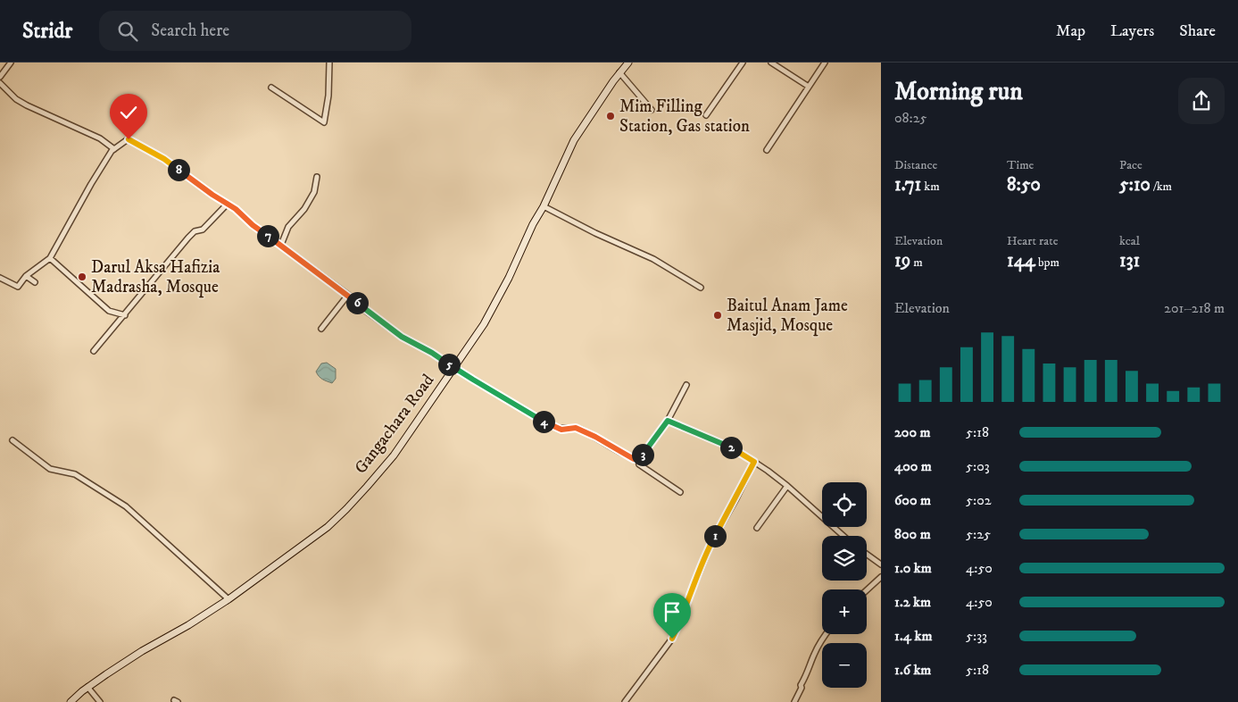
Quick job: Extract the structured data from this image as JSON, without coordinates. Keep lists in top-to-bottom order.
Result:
{
  "streets": {
    "main road": ["Gangachara Road"]
  },
  "places": ["Mim Filling Station, Gas station", "Darul Aksa Hafizia Madrasha, Mosque", "Baitul Anam Jame Masjid, Mosque"],
  "page": {
    "header": "Stridr",
    "search": "Search here",
    "nav": ["Map", "Layers", "Share"],
    "heading": ["Morning run", "08:25"],
    "stats": [
      ["Distance", "1.71 km"],
      ["Time", "8:50"],
      ["Pace", "5:10 /km"],
      ["Elevation", "19 m"],
      ["Heart rate", "144 bpm"],
      ["kcal", "131"]
    ],
    "pins": [
      "8",
      "7",
      "6",
      "5",
      "4",
      "2",
      "3",
      "1"
    ],
    "chart": ["Elevation", "201–218 m"],
    "list": [
      {
        "name": "200 m",
        "note": "5:18"
      },
      {
        "name": "400 m",
        "note": "5:03"
      },
      {
        "name": "600 m",
        "note": "5:02"
      },
      {
        "name": "800 m",
        "note": "5:25"
      },
      {
        "name": "1.0 km",
        "note": "4:50"
      },
      {
        "name": "1.2 km",
        "note": "4:50"
      },
      {
        "name": "1.4 km",
        "note": "5:33"
      },
      {
        "name": "1.6 km",
        "note": "5:18"
      }
    ],
    "map_buttons": ["+", "−"]
  }
}
